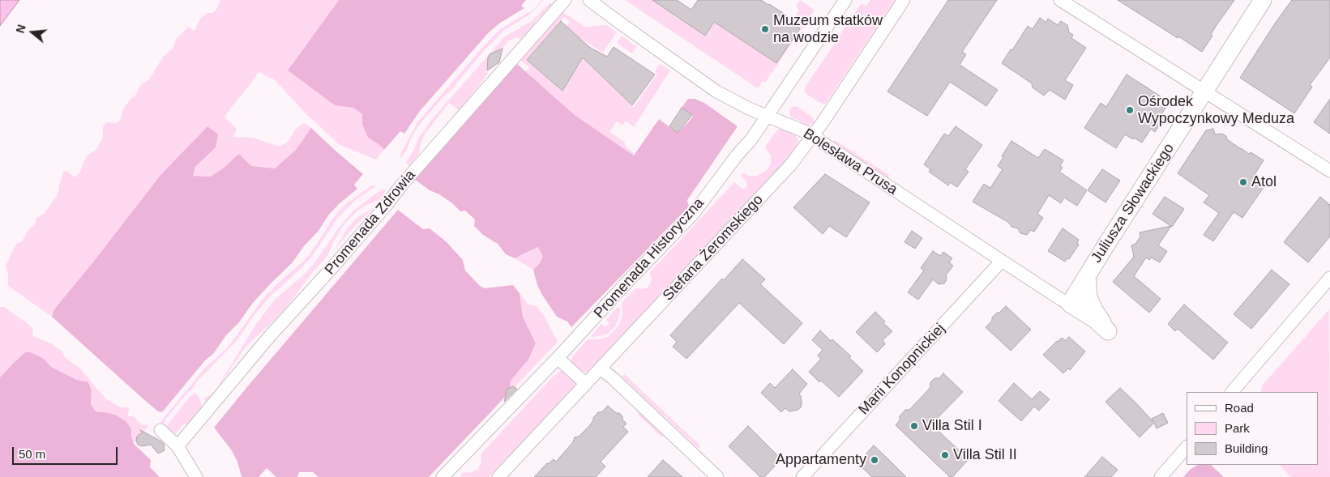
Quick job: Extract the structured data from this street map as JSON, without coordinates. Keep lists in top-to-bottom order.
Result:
{
  "streets": {
    "street": [
      "Bolesława Prusa",
      "Juliusza Słowackiego",
      "Promenada Zdrowia",
      "Stefana Żeromskiego",
      "Promenada Historyczna",
      "Marii Konopnickiej"
    ]
  },
  "crossings": [
    ["Bolesława Prusa", "Juliusza Słowackiego"],
    ["Bolesława Prusa", "Stefana Żeromskiego"],
    ["Bolesława Prusa", "Promenada Historyczna"],
    ["Bolesława Prusa", "Marii Konopnickiej"]
  ],
  "places": [
    "Muzeum statków na wodzie",
    "Ośrodek Wypoczynkowy Meduza",
    "Atol",
    "Villa Stil I",
    "Villa Stil II",
    "Appartamenty"
  ],
  "legend": ["Road", "Park", "Building"],
  "scale_bar": "50 m",
  "north": "left"
}
